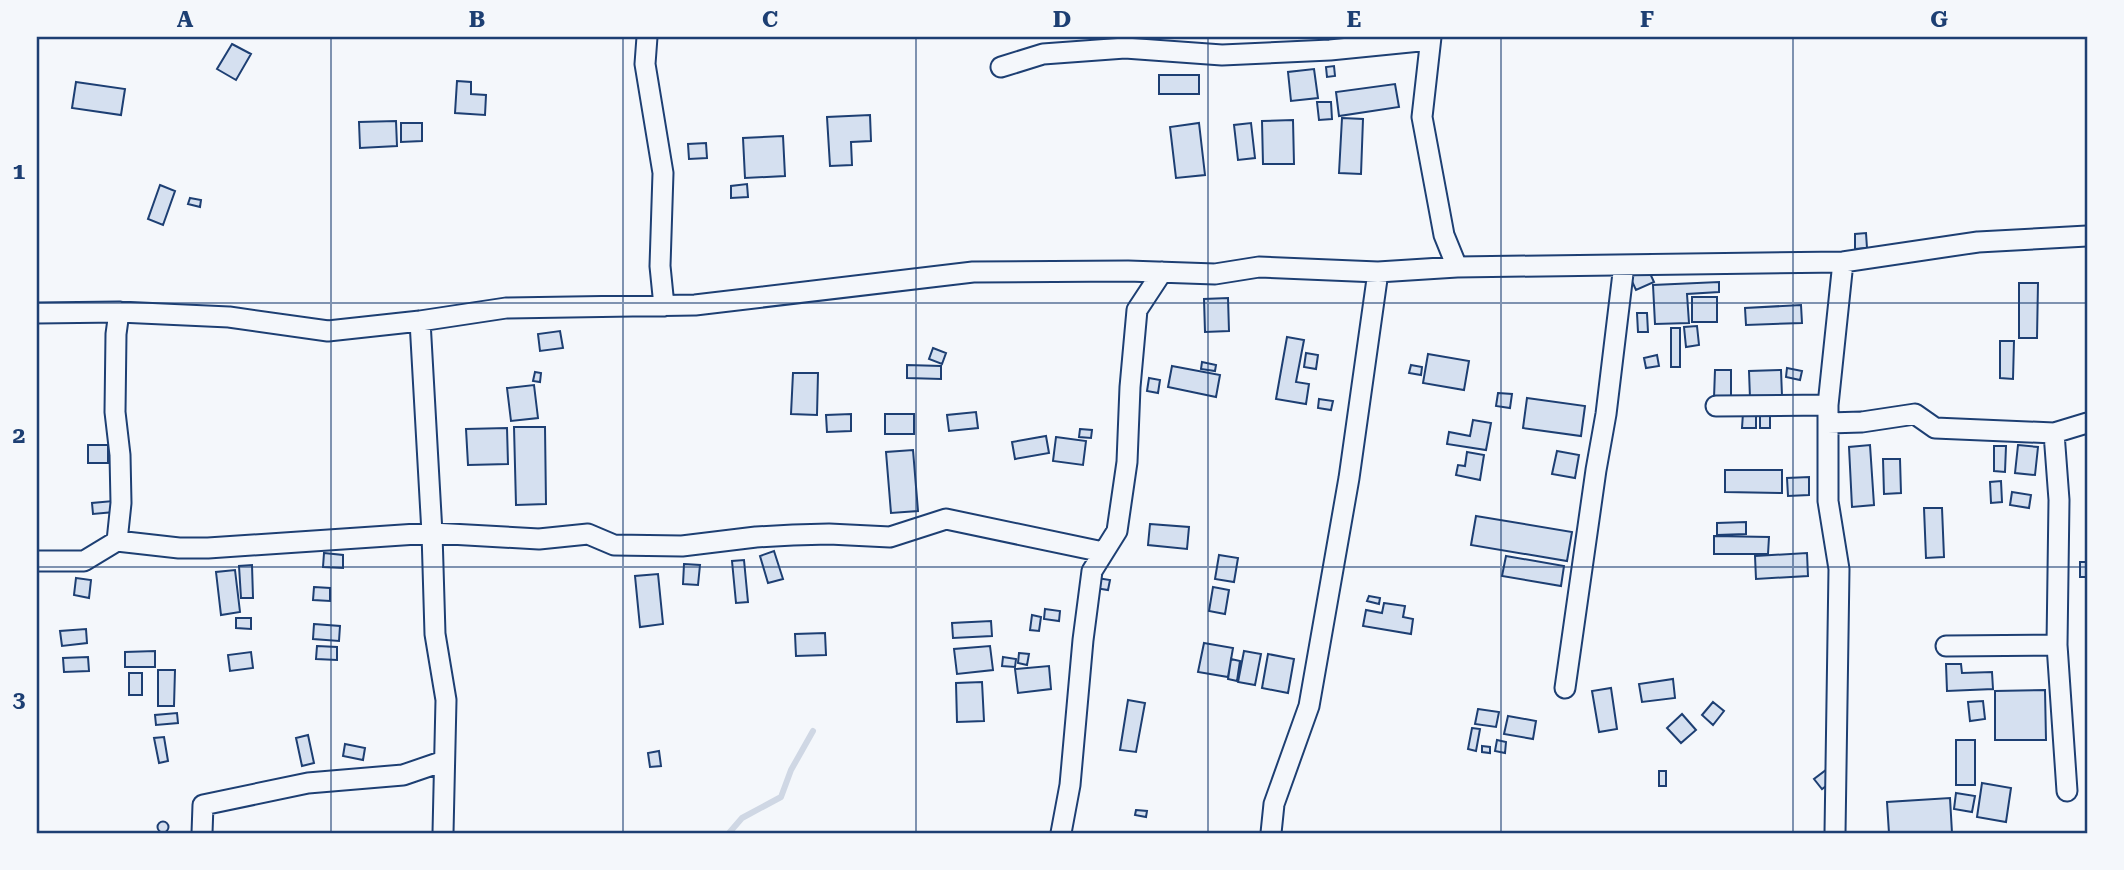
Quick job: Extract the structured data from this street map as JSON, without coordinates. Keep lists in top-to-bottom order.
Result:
{
  "grid": {
    "columns": [
      "A",
      "B",
      "C",
      "D",
      "E",
      "F",
      "G"
    ],
    "rows": ["1", "2", "3"]
  }
}
